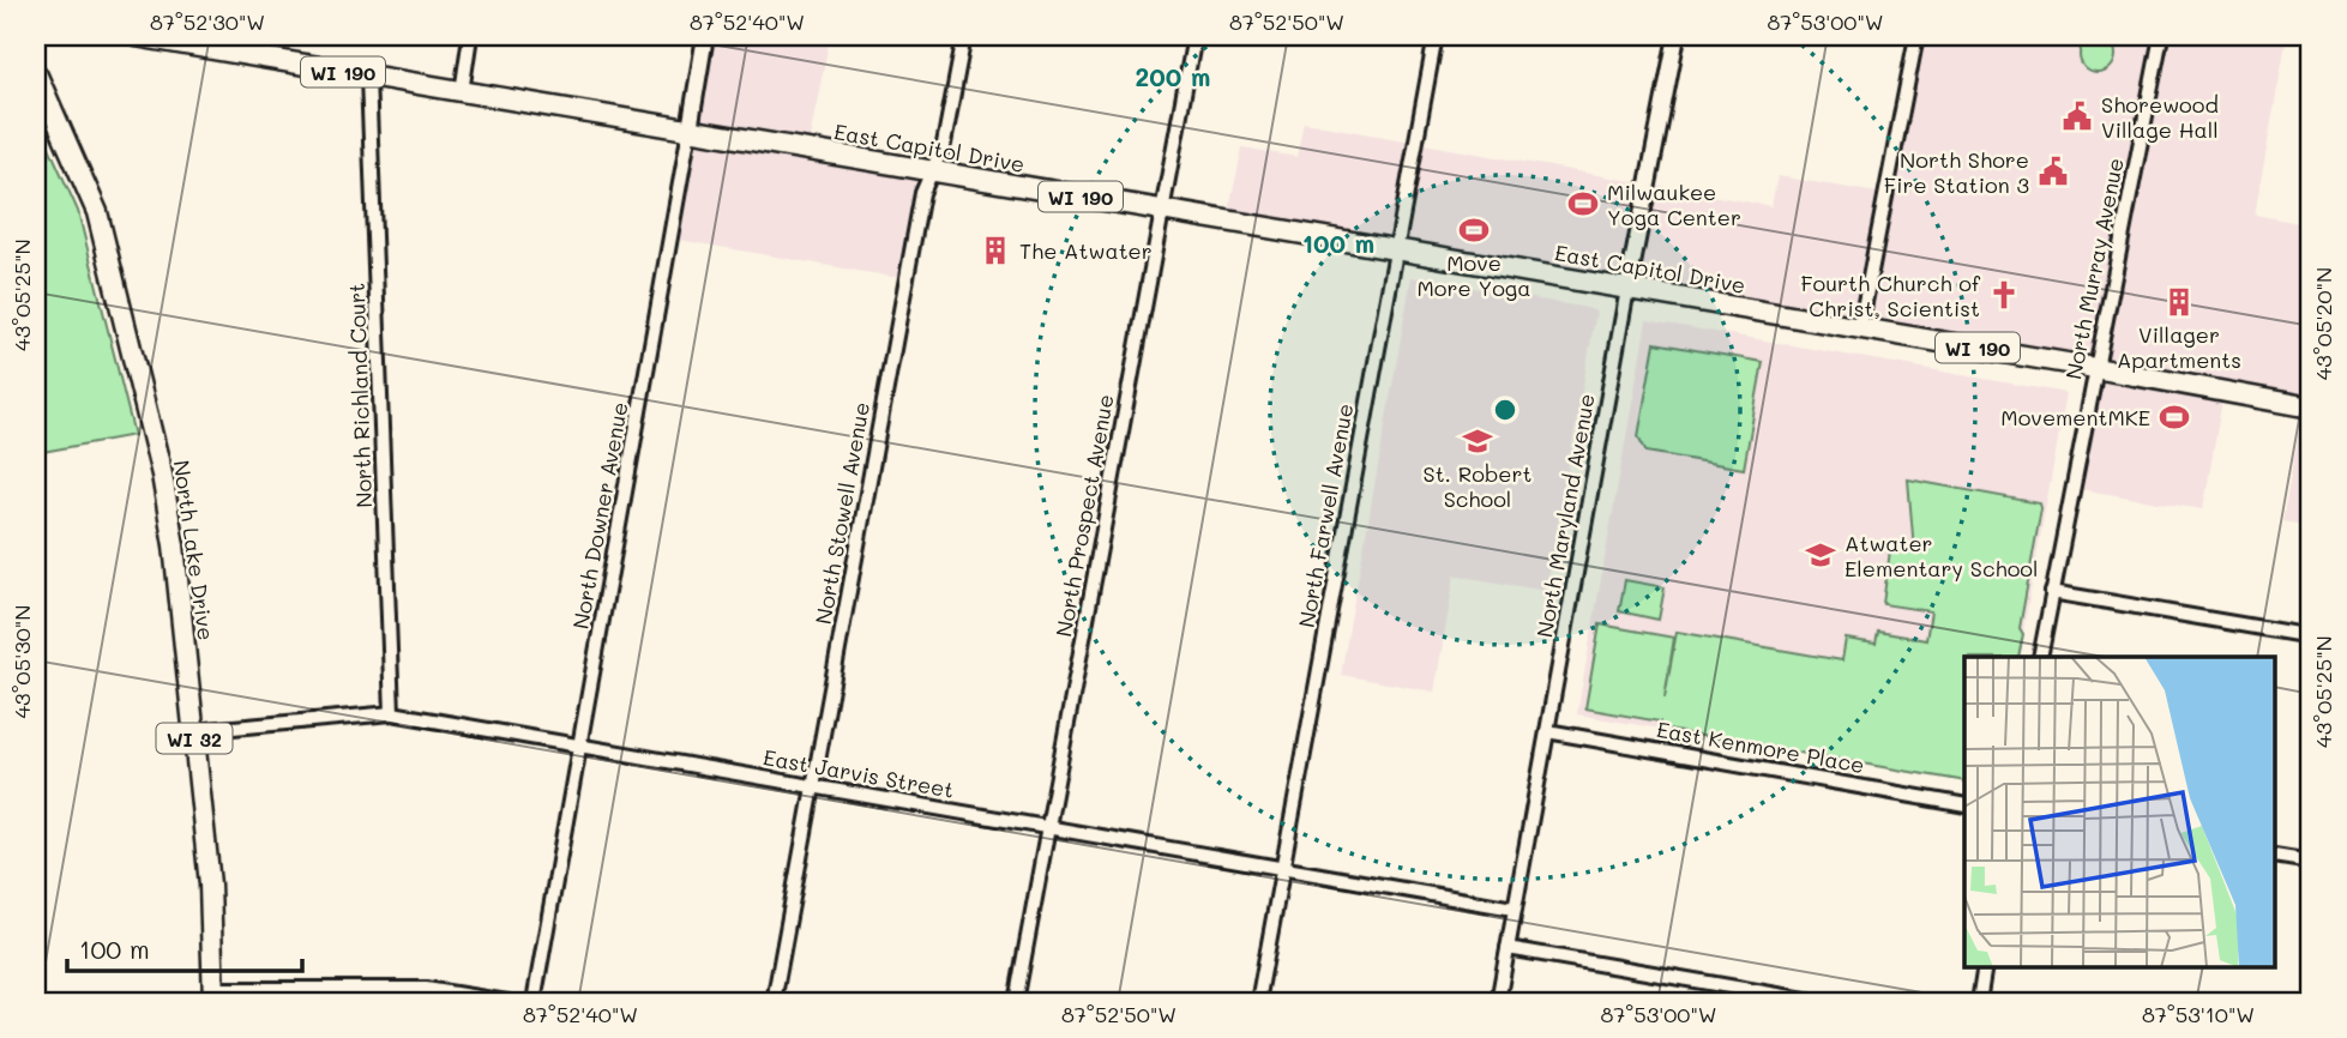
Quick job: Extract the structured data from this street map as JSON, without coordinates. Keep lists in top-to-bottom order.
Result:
{
  "streets": {
    "main road": [
      "WI 190",
      "East Capitol Drive",
      "North Lake Drive",
      "WI 32"
    ],
    "street": [
      "North Murray Avenue",
      "North Richland Court",
      "North Stowell Avenue",
      "North Downer Avenue",
      "North Prospect Avenue",
      "North Farwell Avenue",
      "North Maryland Avenue",
      "East Kenmore Place",
      "East Jarvis Street"
    ]
  },
  "crossings": [
    ["East Capitol Drive", "North Murray Avenue"],
    ["East Capitol Drive", "North Richland Court"],
    ["East Capitol Drive", "North Stowell Avenue"],
    ["East Capitol Drive", "North Downer Avenue"],
    ["East Capitol Drive", "North Prospect Avenue"],
    ["East Capitol Drive", "North Farwell Avenue"],
    ["East Capitol Drive", "North Maryland Avenue"],
    ["North Richland Court", "East Jarvis Street"],
    ["North Stowell Avenue", "East Jarvis Street"],
    ["North Downer Avenue", "East Jarvis Street"],
    ["North Prospect Avenue", "East Jarvis Street"],
    ["North Farwell Avenue", "East Jarvis Street"],
    ["North Maryland Avenue", "East Kenmore Place"],
    ["North Maryland Avenue", "East Jarvis Street"],
    ["North Lake Drive", "East Jarvis Street"]
  ],
  "places": {
    "public building": ["Shorewood Village Hall", "North Shore Fire Station 3"],
    "sports": ["Milwaukee Yoga Center", "Move More Yoga", "MovementMKE"],
    "building": ["The Atwater", "Villager Apartments"],
    "church": ["Fourth Church of Christ, Scientist"],
    "school or university": ["St. Robert School", "Atwater Elementary School"]
  },
  "scale_bar": "100 m",
  "coordinates": [
    "87°52'30\"W",
    "87°52'40\"W",
    "87°52'50\"W",
    "87°53'00\"W",
    "43°05'25\"N",
    "43°05'20\"N",
    "43°05'30\"N",
    "87°53'10\"W"
  ],
  "rings": ["200 m", "100 m"]
}
